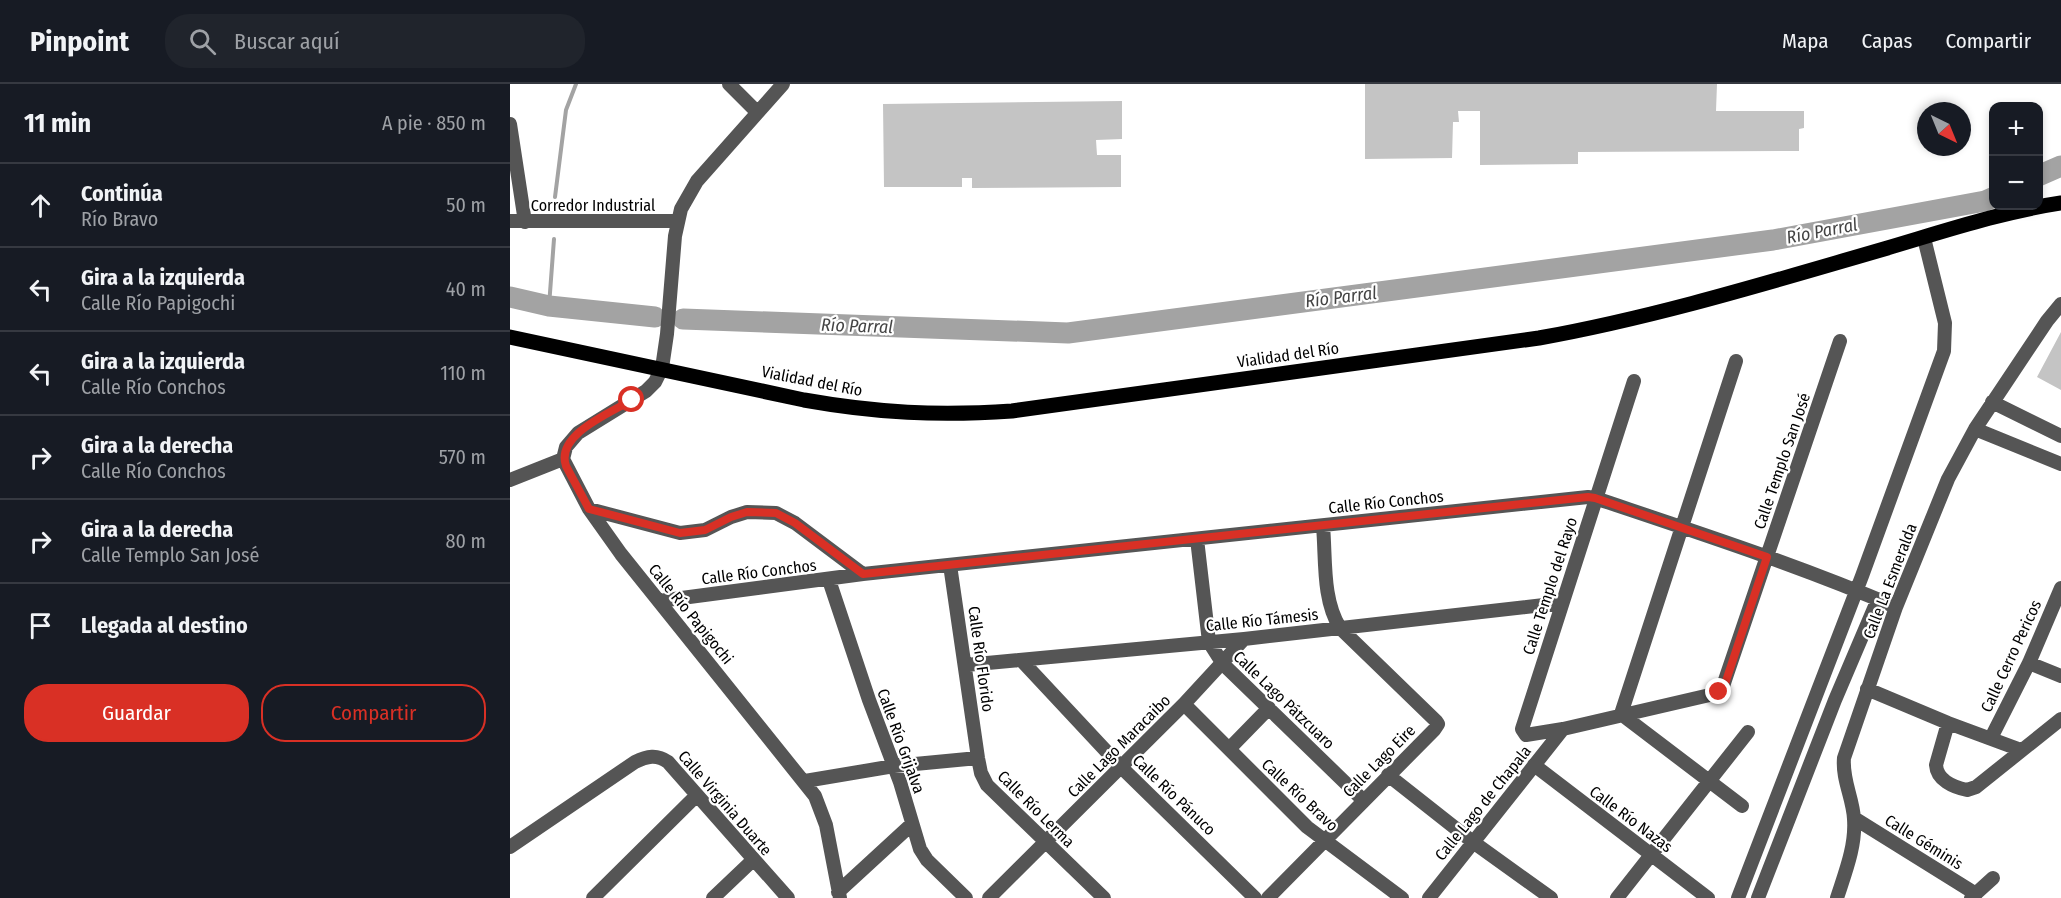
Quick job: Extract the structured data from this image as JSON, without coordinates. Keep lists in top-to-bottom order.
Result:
{
  "streets": {
    "main road": ["Vialidad del Río"],
    "street": [
      "Corredor Industrial",
      "Calle Templo San José",
      "Calle Río Conchos",
      "Calle La Esmeralda",
      "Calle Templo del Rayo",
      "Calle Río Papigochi",
      "Calle Río Támesis",
      "Calle Cerro Pericos",
      "Calle Río Florido",
      "Calle Lago Pátzcuaro",
      "Calle Río Grijalva",
      "Calle Lago Maracaibo",
      "Calle Lago Eire",
      "Calle Río Pánuco",
      "Calle Río Bravo",
      "Calle Virginia Duarte",
      "Calle Lago de Chapala",
      "Calle Río Lerma",
      "Calle Río Nazas",
      "Calle Géminis"
    ]
  },
  "crossings": [
    ["Calle Templo San José", "Calle Río Conchos"],
    ["Calle Templo San José", "Calle Lago de Chapala"],
    ["Calle Río Conchos", "Calle La Esmeralda"],
    ["Calle Río Conchos", "Calle Templo del Rayo"],
    ["Calle Río Conchos", "Calle Río Papigochi"],
    ["Calle Río Conchos", "Calle Río Florido"],
    ["Calle Río Conchos", "Calle Lago Pátzcuaro"],
    ["Calle Río Conchos", "Calle Río Grijalva"],
    ["Calle La Esmeralda", "Calle Géminis"],
    ["Calle Templo del Rayo", "Calle Río Támesis"],
    ["Calle Templo del Rayo", "Calle Lago de Chapala"],
    ["Calle Río Támesis", "Calle Río Florido"],
    ["Calle Río Támesis", "Calle Lago Pátzcuaro"],
    ["Calle Río Támesis", "Calle Lago Maracaibo"],
    ["Calle Río Támesis", "Calle Lago Eire"],
    ["Calle Río Támesis", "Calle Río Pánuco"],
    ["Calle Río Florido", "Calle Río Lerma"],
    ["Calle Lago Pátzcuaro", "Calle Lago Maracaibo"],
    ["Calle Lago Pátzcuaro", "Calle Lago Eire"],
    ["Calle Lago Maracaibo", "Calle Río Pánuco"],
    ["Calle Lago Maracaibo", "Calle Río Bravo"],
    ["Calle Lago Maracaibo", "Calle Río Lerma"],
    ["Calle Lago Eire", "Calle Río Bravo"],
    ["Calle Lago de Chapala", "Calle Río Nazas"]
  ],
  "water": ["Río Parral"],
  "north": "bottom right",
  "page": {
    "header": "Pinpoint",
    "search": "Buscar aquí",
    "nav": ["Mapa", "Capas", "Compartir"],
    "heading": ["11 min", "A pie · 850 m"],
    "map_buttons": ["+", "−"],
    "list": [
      ["Continúa", "Río Bravo", "50 m"],
      ["Gira a la izquierda", "Calle Río Papigochi", "40 m"],
      ["Gira a la izquierda", "Calle Río Conchos", "110 m"],
      ["Gira a la derecha", "Calle Río Conchos", "570 m"],
      ["Gira a la derecha", "Calle Templo San José", "80 m"],
      "Llegada al destino"
    ],
    "buttons": ["Guardar", "Compartir"]
  }
}
